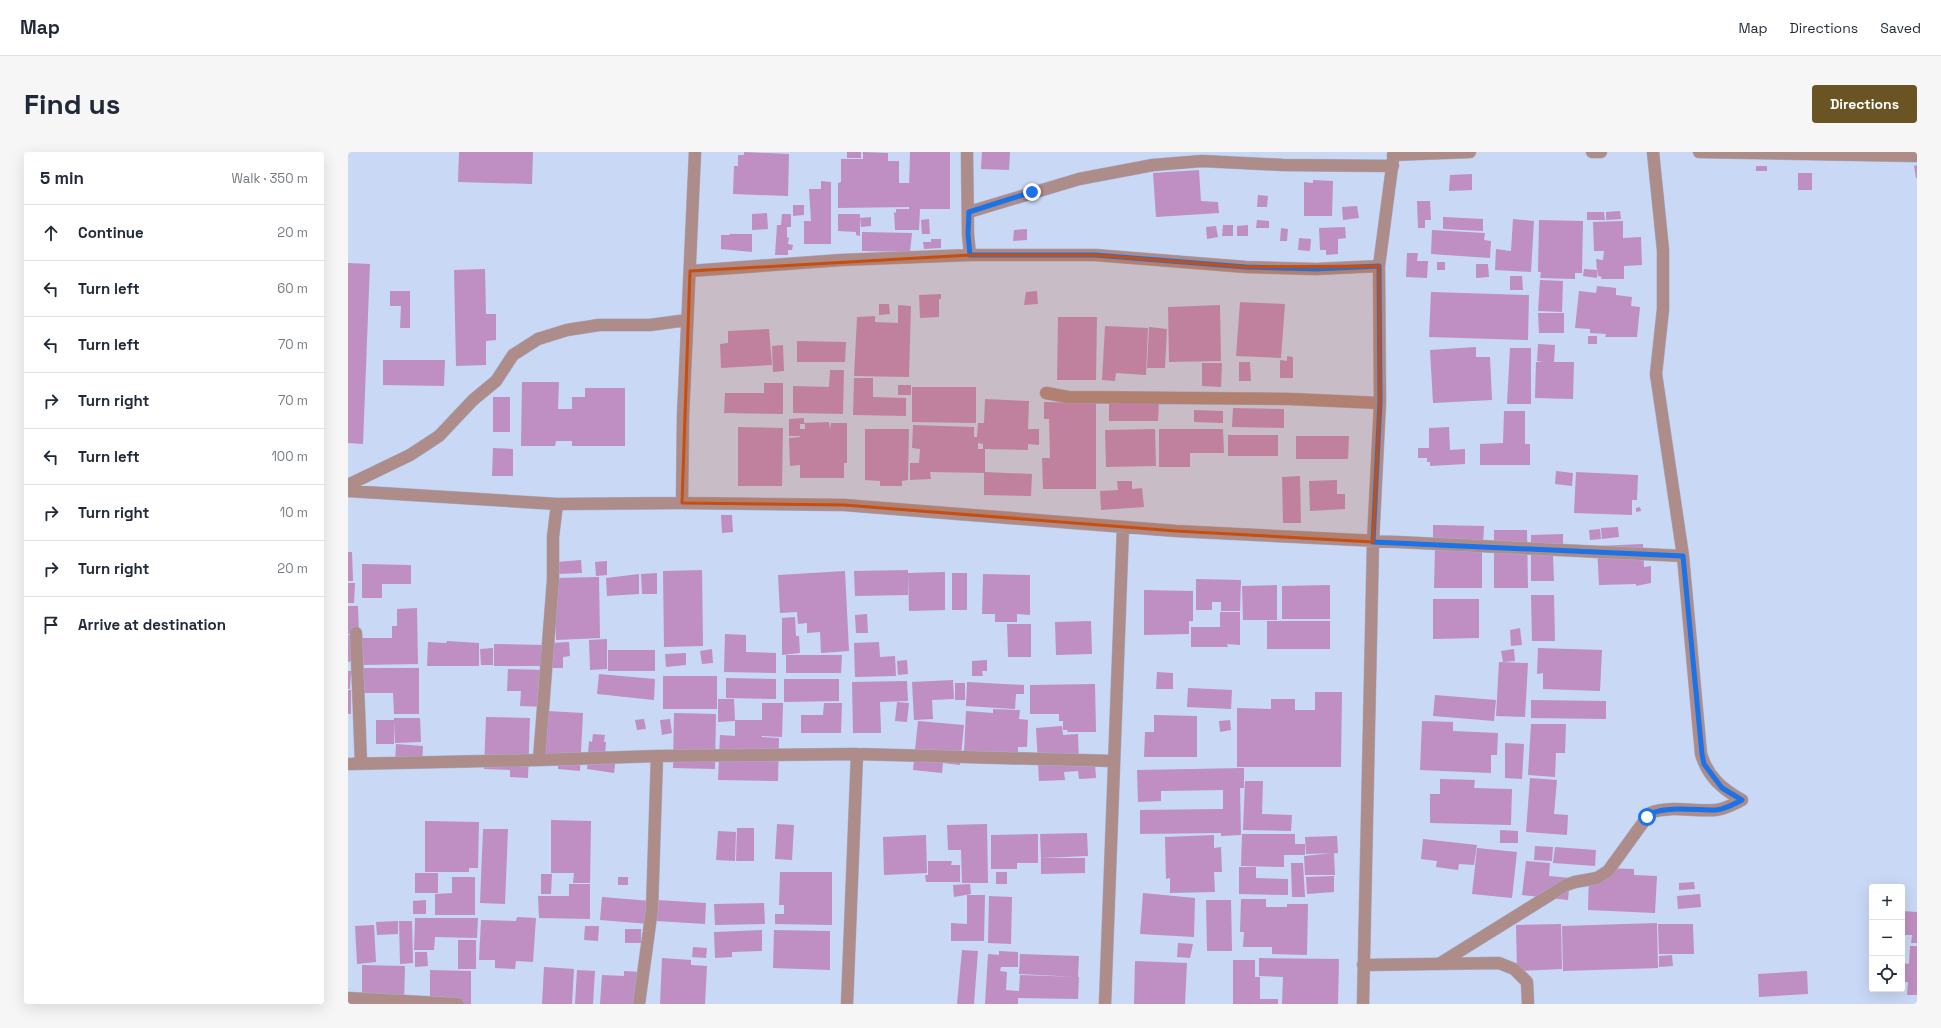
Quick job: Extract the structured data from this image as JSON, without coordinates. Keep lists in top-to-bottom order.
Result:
{
  "page": {
    "header": "Map",
    "nav": ["Map", "Directions", "Saved"],
    "buttons": "Directions",
    "title": "Find us",
    "heading": ["5 min", "Walk · 350 m"],
    "list": [
      ["Continue", "20 m"],
      ["Turn left", "60 m"],
      ["Turn left", "70 m"],
      ["Turn right", "70 m"],
      ["Turn left", "100 m"],
      ["Turn right", "10 m"],
      ["Turn right", "20 m"],
      "Arrive at destination"
    ],
    "map_buttons": ["+", "−"]
  }
}
